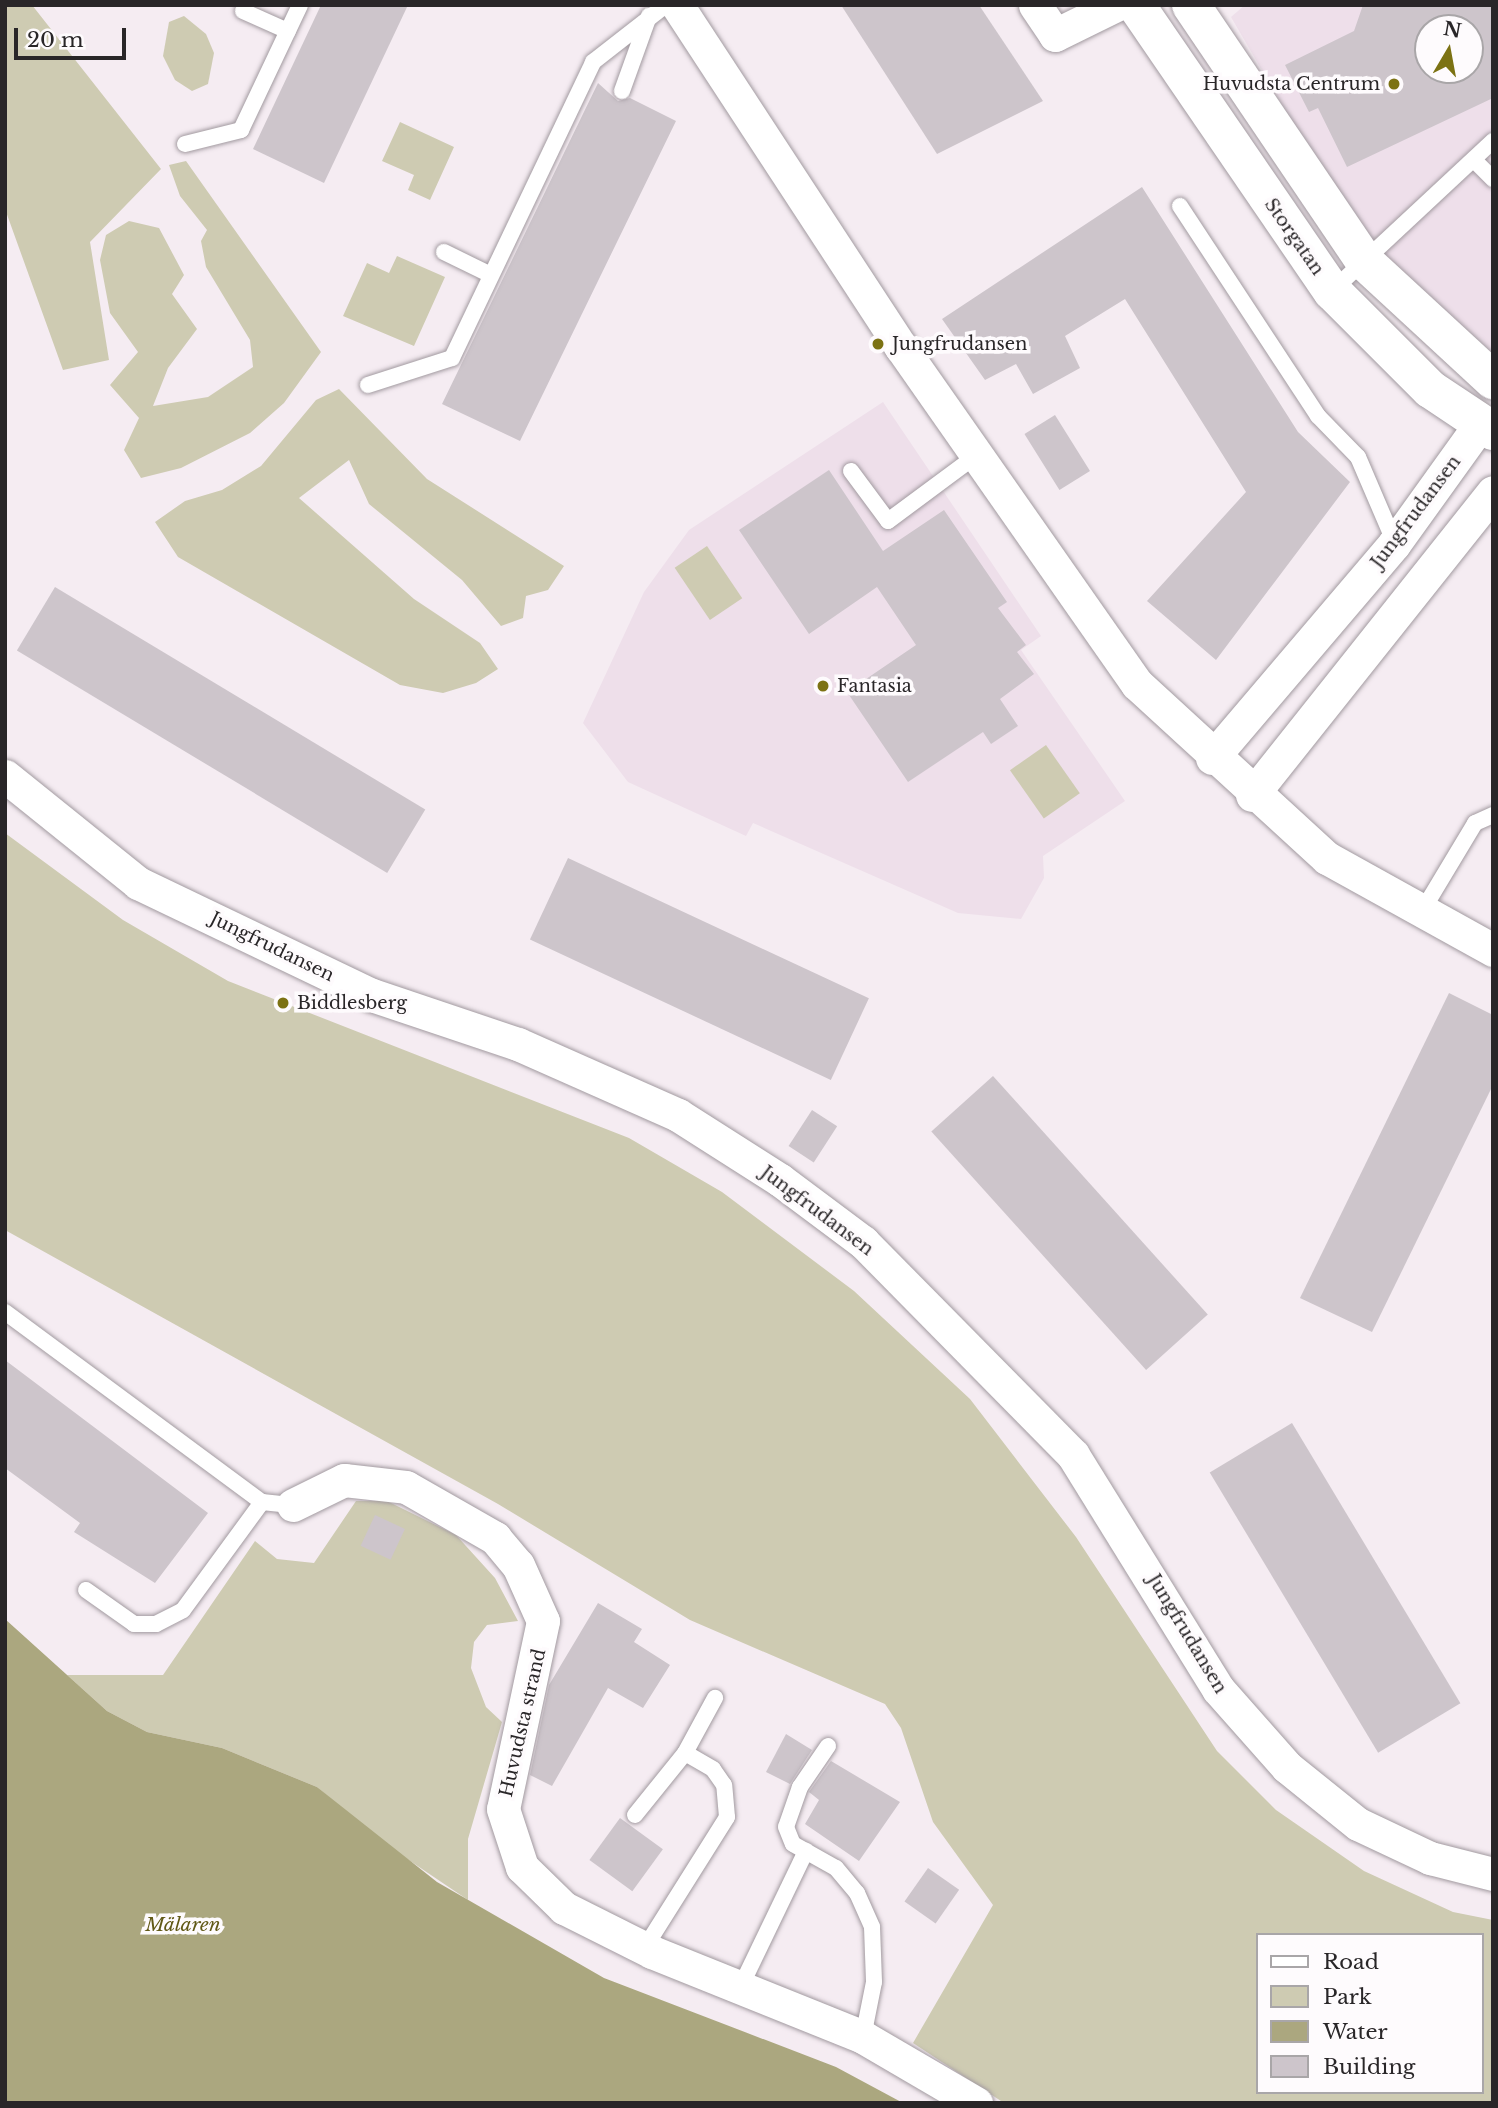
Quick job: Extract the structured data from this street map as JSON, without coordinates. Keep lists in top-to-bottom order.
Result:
{
  "streets": {
    "street": ["Storgatan", "Jungfrudansen", "Huvudsta strand"]
  },
  "crossings": [
    ["Storgatan", "Jungfrudansen"]
  ],
  "water": ["Mälaren"],
  "places": [
    "Huvudsta Centrum",
    "Jungfrudansen",
    "Fantasia",
    "Biddlesberg"
  ],
  "legend": [
    "Road",
    "Park",
    "Water",
    "Building"
  ],
  "scale_bar": "20 m",
  "north": "top"
}
